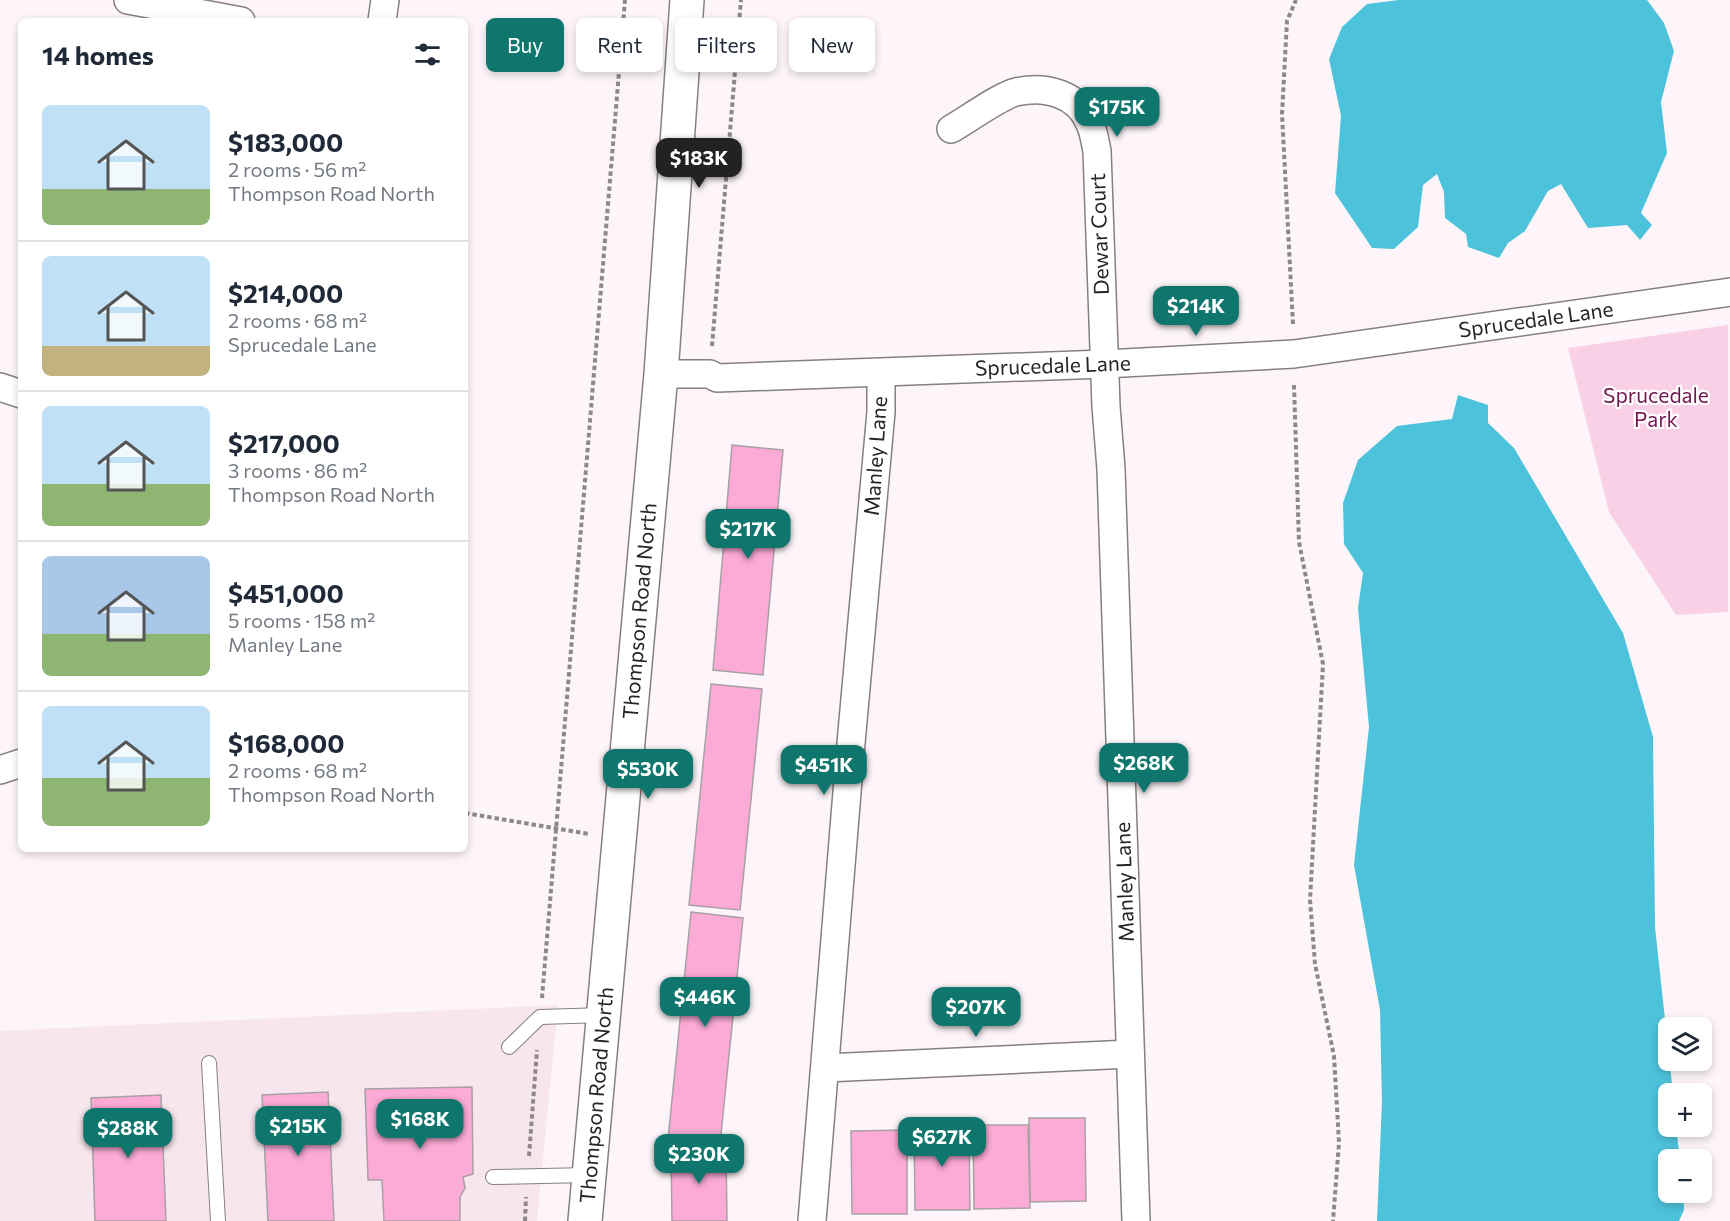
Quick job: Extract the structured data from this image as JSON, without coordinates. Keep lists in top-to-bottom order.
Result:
{
  "streets": {
    "main road": ["Thompson Road North"],
    "street": ["Dewar Court", "Sprucedale Lane", "Manley Lane"]
  },
  "crossings": [
    ["Dewar Court", "Sprucedale Lane"],
    ["Dewar Court", "Manley Lane"],
    ["Sprucedale Lane", "Manley Lane"],
    ["Sprucedale Lane", "Thompson Road North"]
  ],
  "parks": ["Sprucedale Park"],
  "page": {
    "chip": [
      "Buy",
      "Rent",
      "Filters",
      "New"
    ],
    "heading": "14 homes",
    "price": [
      "$175K",
      "$183K",
      "$214K",
      "$217K",
      "$268K",
      "$451K",
      "$530K",
      "$446K",
      "$207K",
      "$168K",
      "$215K",
      "$288K",
      "$627K",
      "$230K"
    ],
    "list": [
      {
        "name": "$183,000",
        "note": "2 rooms · 56 m² · Thompson Road North"
      },
      {
        "name": "$214,000",
        "note": "2 rooms · 68 m² · Sprucedale Lane"
      },
      {
        "name": "$217,000",
        "note": "3 rooms · 86 m² · Thompson Road North"
      },
      {
        "name": "$451,000",
        "note": "5 rooms · 158 m² · Manley Lane"
      },
      {
        "name": "$168,000",
        "note": "2 rooms · 68 m² · Thompson Road North"
      }
    ],
    "map_buttons": ["+", "−"]
  }
}
